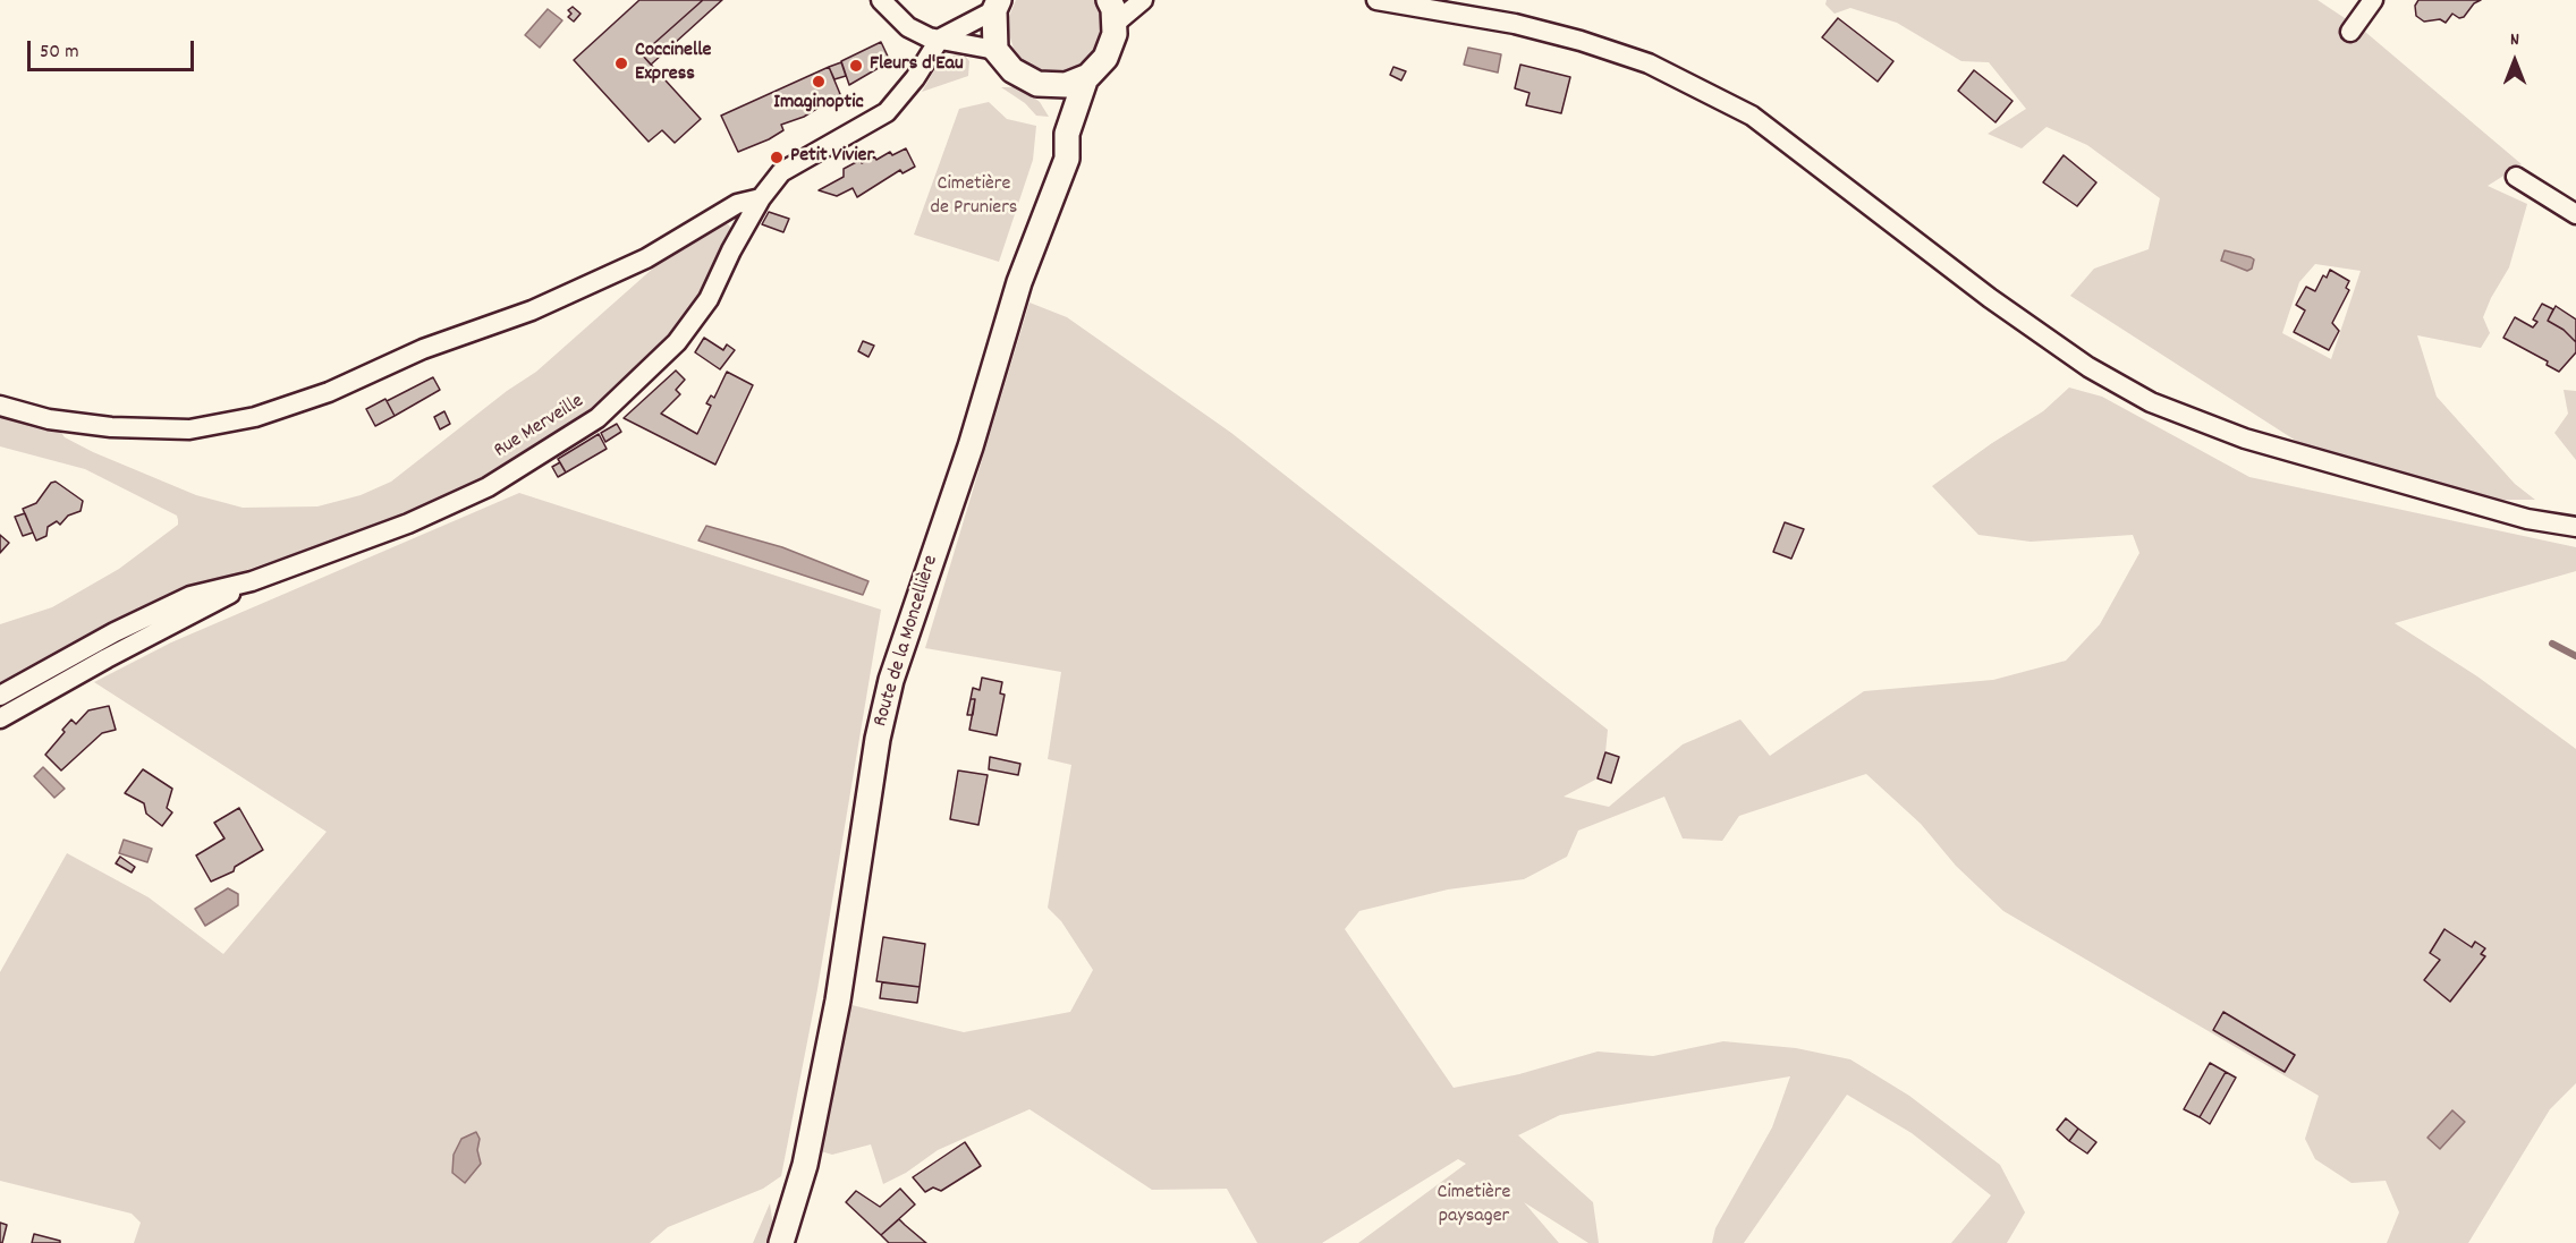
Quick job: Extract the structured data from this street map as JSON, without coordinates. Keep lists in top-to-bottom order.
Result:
{
  "streets": {
    "street": ["Rue Merveille", "Route de la Moncellière"]
  },
  "parks": ["Cimetière de Pruniers", "Cimetière paysager"],
  "places": [
    "Coccinelle Express",
    "Fleurs d'Eau",
    "Imaginoptic",
    "Petit Vivier"
  ],
  "scale_bar": "50 m",
  "north": "top"
}
